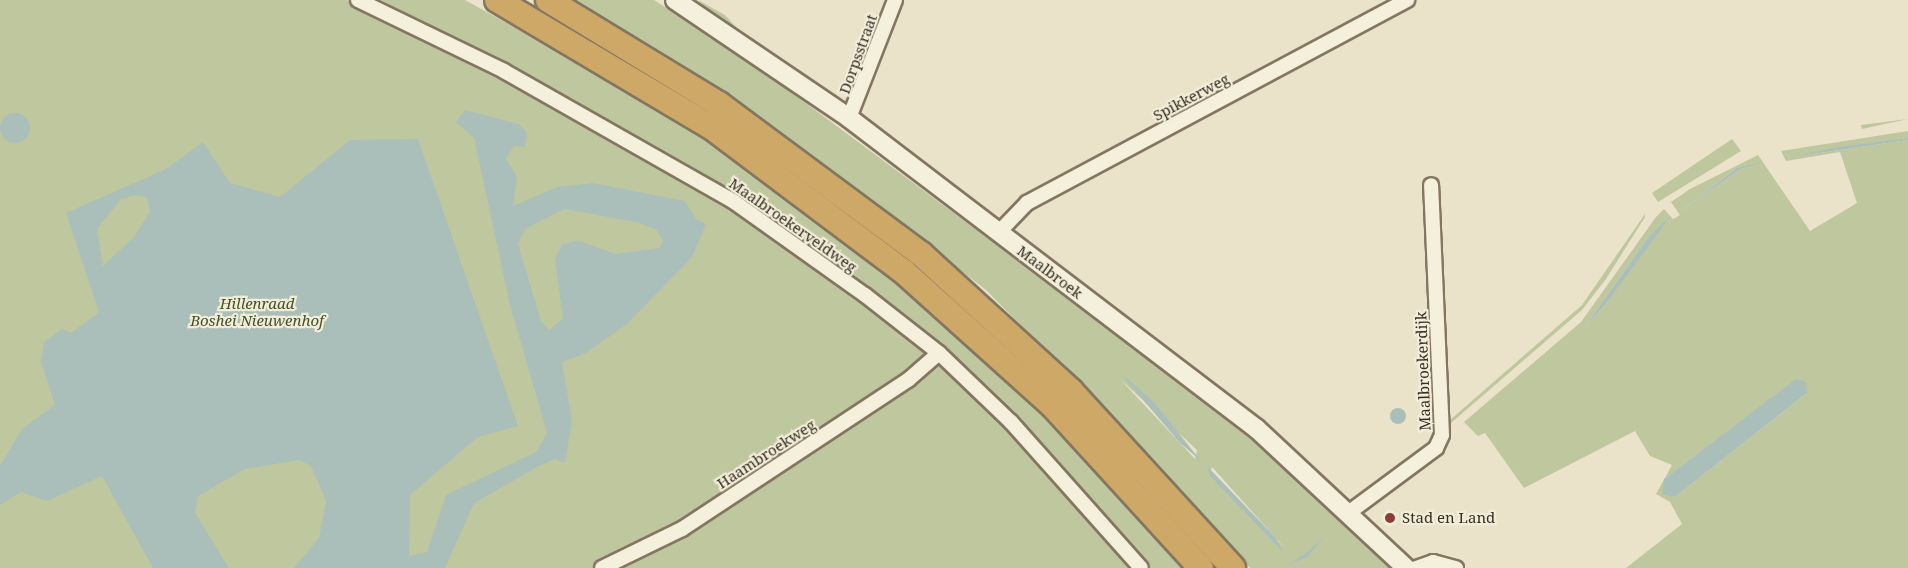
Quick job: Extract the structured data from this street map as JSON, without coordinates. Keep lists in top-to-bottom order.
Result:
{
  "streets": {
    "street": [
      "Dorpsstraat",
      "Spikkerweg",
      "Maalbroekerveldweg",
      "Maalbroek",
      "Maalbroekerdijk",
      "Haambroekweg"
    ]
  },
  "crossings": [
    ["Dorpsstraat", "Maalbroek"],
    ["Spikkerweg", "Maalbroek"],
    ["Maalbroekerveldweg", "Haambroekweg"],
    ["Maalbroek", "Maalbroekerdijk"]
  ],
  "parks": ["Hillenraad Boshei Nieuwenhof"],
  "places": ["Stad en Land"]
}
